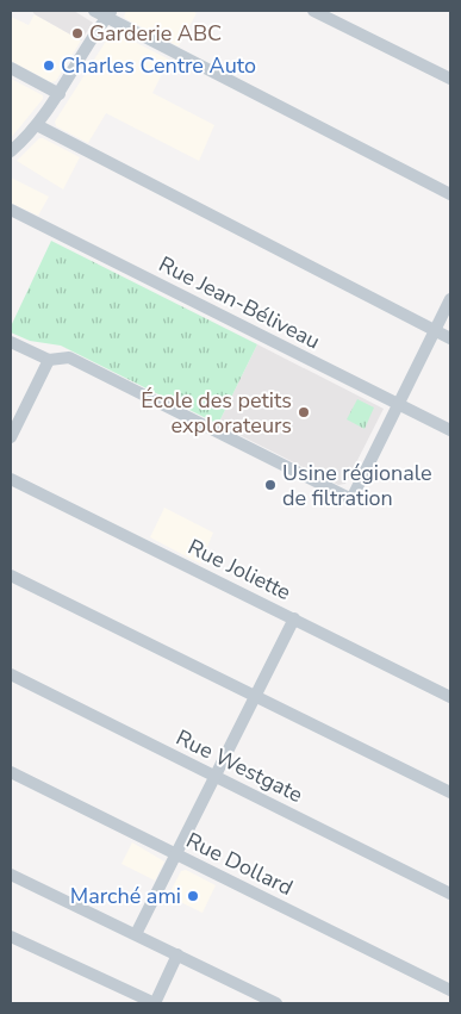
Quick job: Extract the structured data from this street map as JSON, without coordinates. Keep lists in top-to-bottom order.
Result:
{
  "streets": {
    "street": [
      "Rue Jean-Béliveau",
      "Rue Joliette",
      "Rue Westgate",
      "Rue Dollard"
    ]
  },
  "places": [
    "Garderie ABC",
    "Charles Centre Auto",
    "École des petits explorateurs",
    "Usine régionale de filtration",
    "Marché ami"
  ]
}
